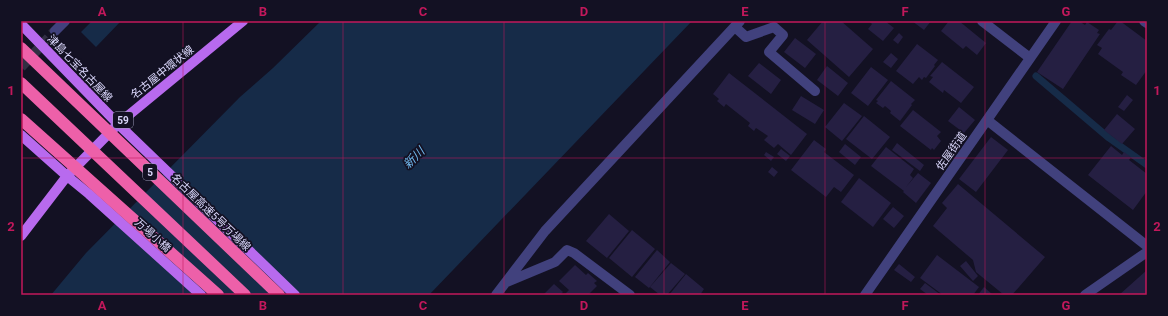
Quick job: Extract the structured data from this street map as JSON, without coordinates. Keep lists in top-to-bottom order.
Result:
{
  "streets": {
    "highway": ["5", "名古屋高速5号万場線"],
    "main road": [
      "津島七宝名古屋線",
      "名古屋中環状線",
      "59",
      "万場小橋"
    ],
    "street": ["佐屋街道"]
  },
  "crossings": [
    ["津島七宝名古屋線", "名古屋中環状線"],
    ["名古屋中環状線", "万場小橋"]
  ],
  "water": ["新川"],
  "grid": {
    "columns": [
      "A",
      "B",
      "C",
      "D",
      "E",
      "F",
      "G"
    ],
    "rows": ["1", "2"]
  }
}
